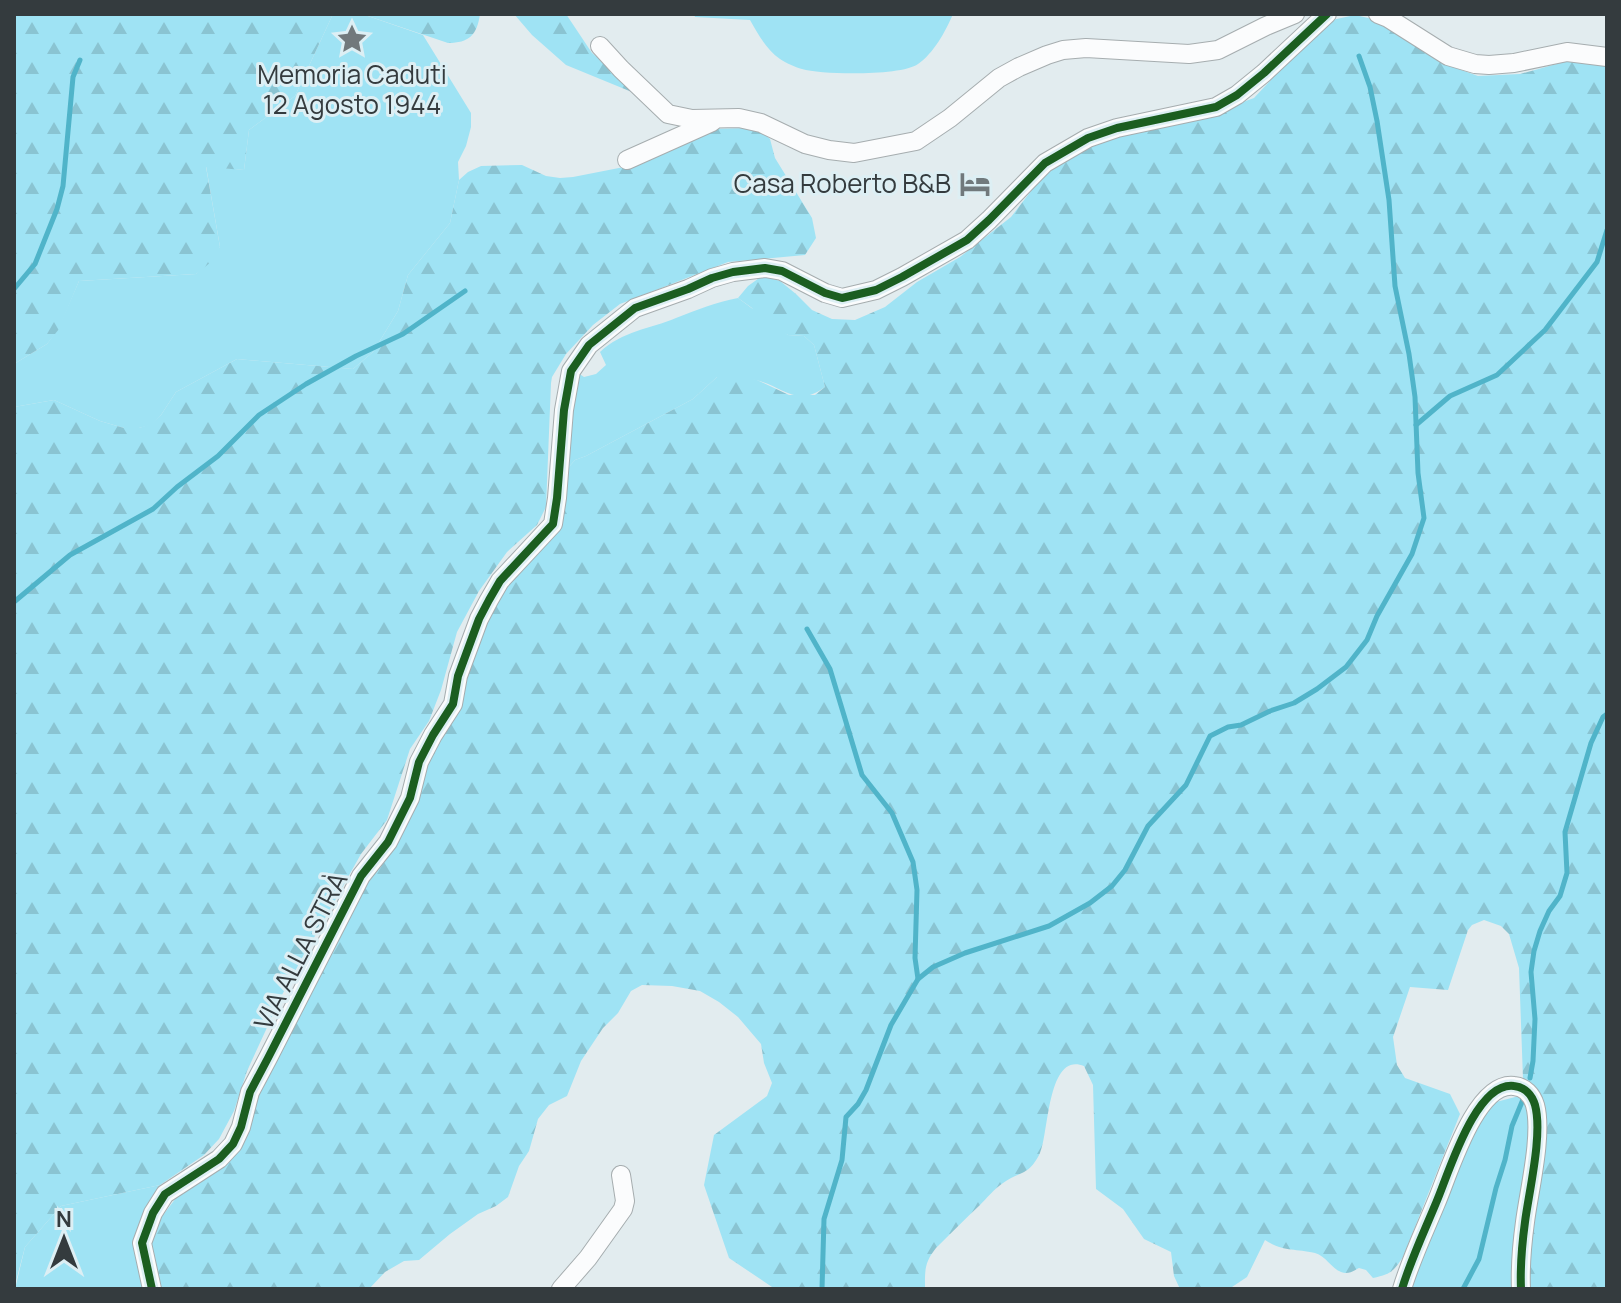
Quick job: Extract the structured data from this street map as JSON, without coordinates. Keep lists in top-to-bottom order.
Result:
{
  "streets": {
    "street": ["VIA ALLA STRÀ"]
  },
  "places": {
    "place": ["Memoria Caduti 12 Agosto 1944"],
    "hotel": ["Casa Roberto B&B"]
  },
  "north": "top"
}
